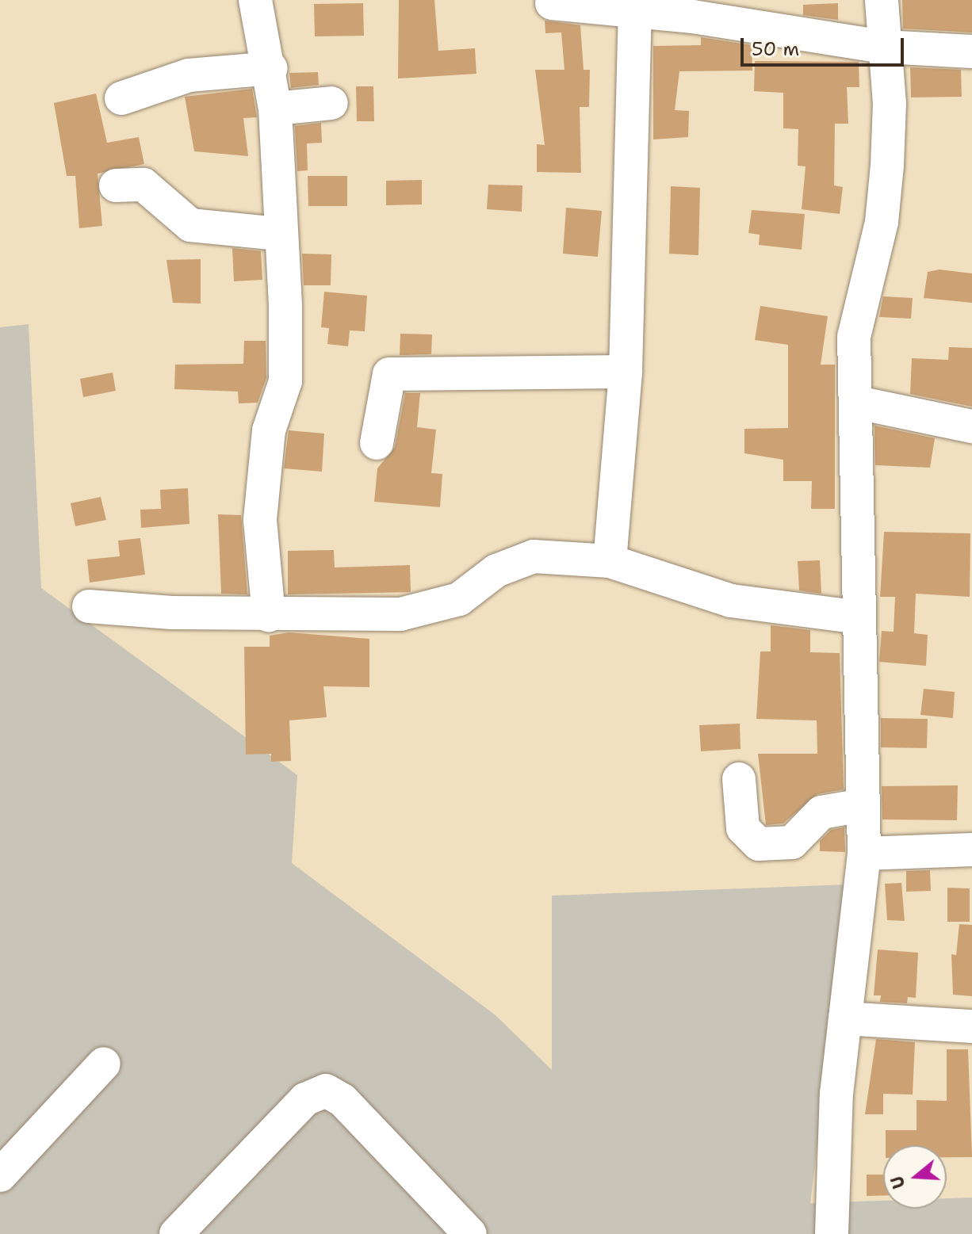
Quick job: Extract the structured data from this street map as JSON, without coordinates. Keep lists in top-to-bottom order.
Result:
{
  "scale_bar": "50 m",
  "north": "left"
}
